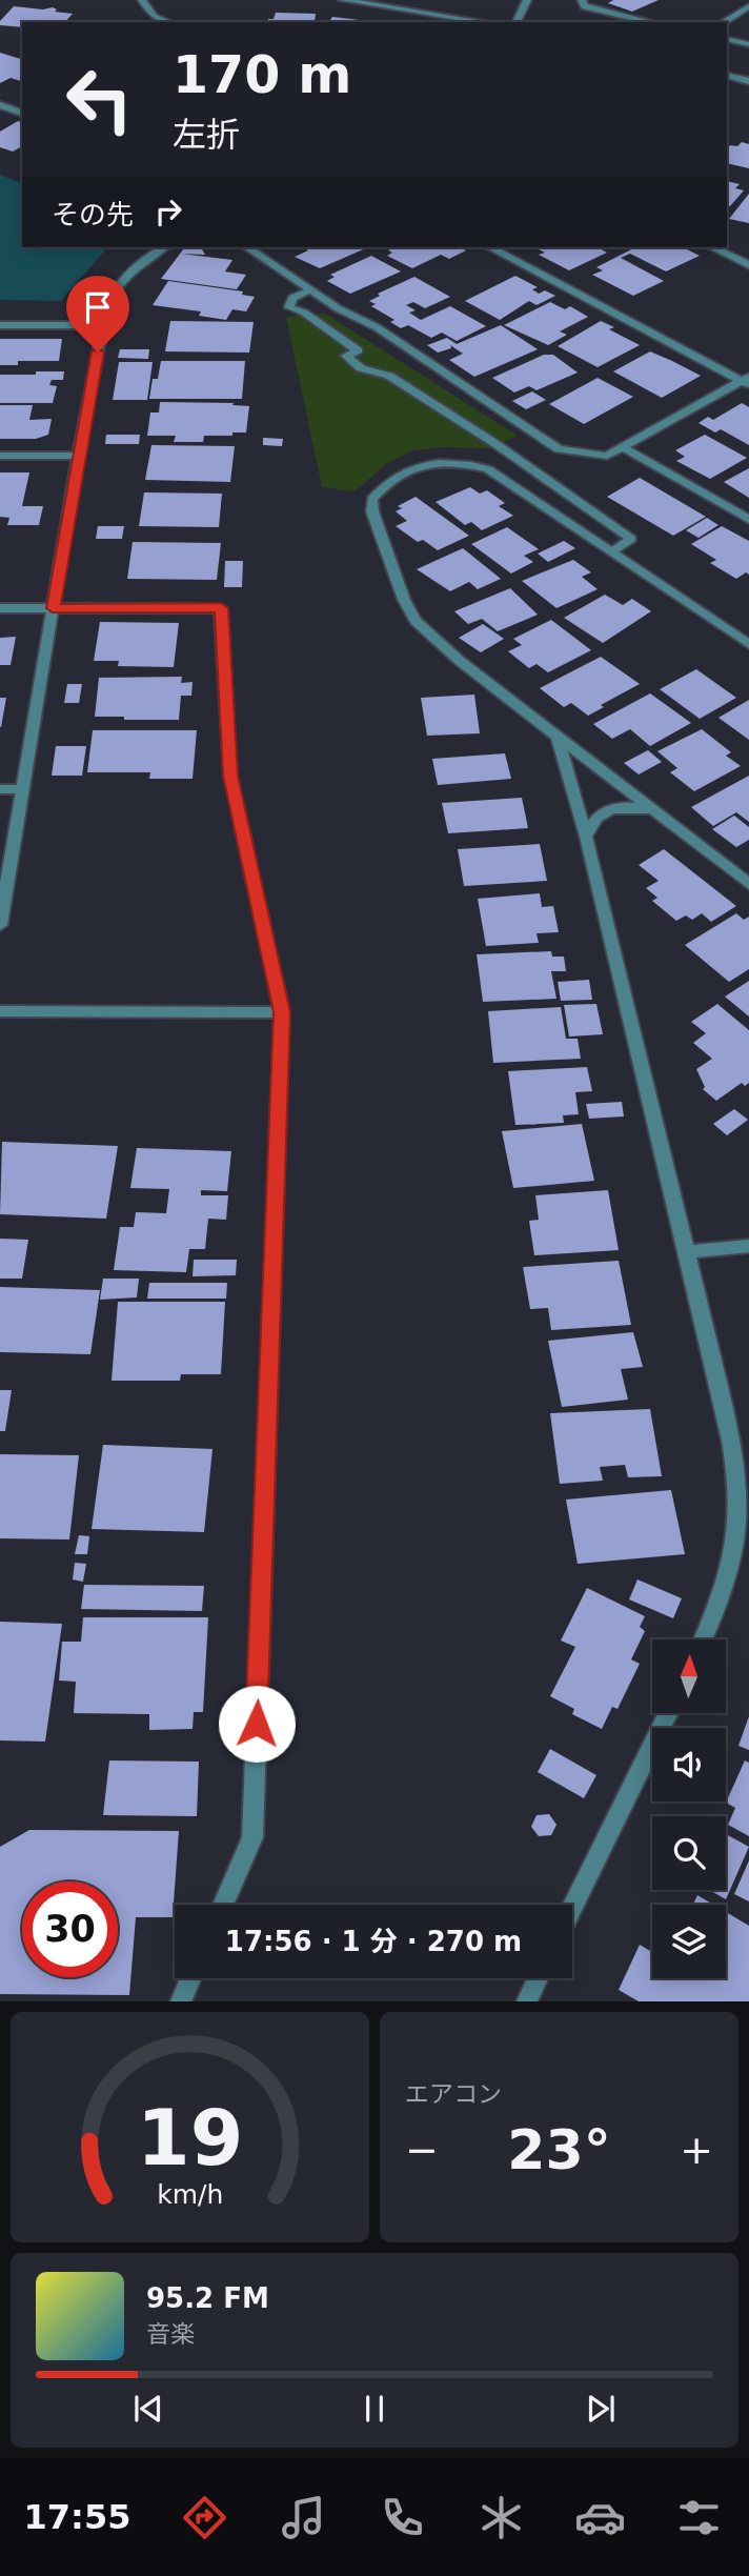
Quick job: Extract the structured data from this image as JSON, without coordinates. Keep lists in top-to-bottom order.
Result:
{
  "north": "top",
  "page": {
    "turn": ["170 m", "左折"],
    "then": "その先",
    "limit": "30",
    "trip": "17:56 · 1 分 · 270 m",
    "tile": "エアコン",
    "heat": ["−", "23°", "+"],
    "song": ["95.2 FM", "音楽"],
    "tabs": "17:55",
    "gauge": ["19", "km/h"]
  }
}
